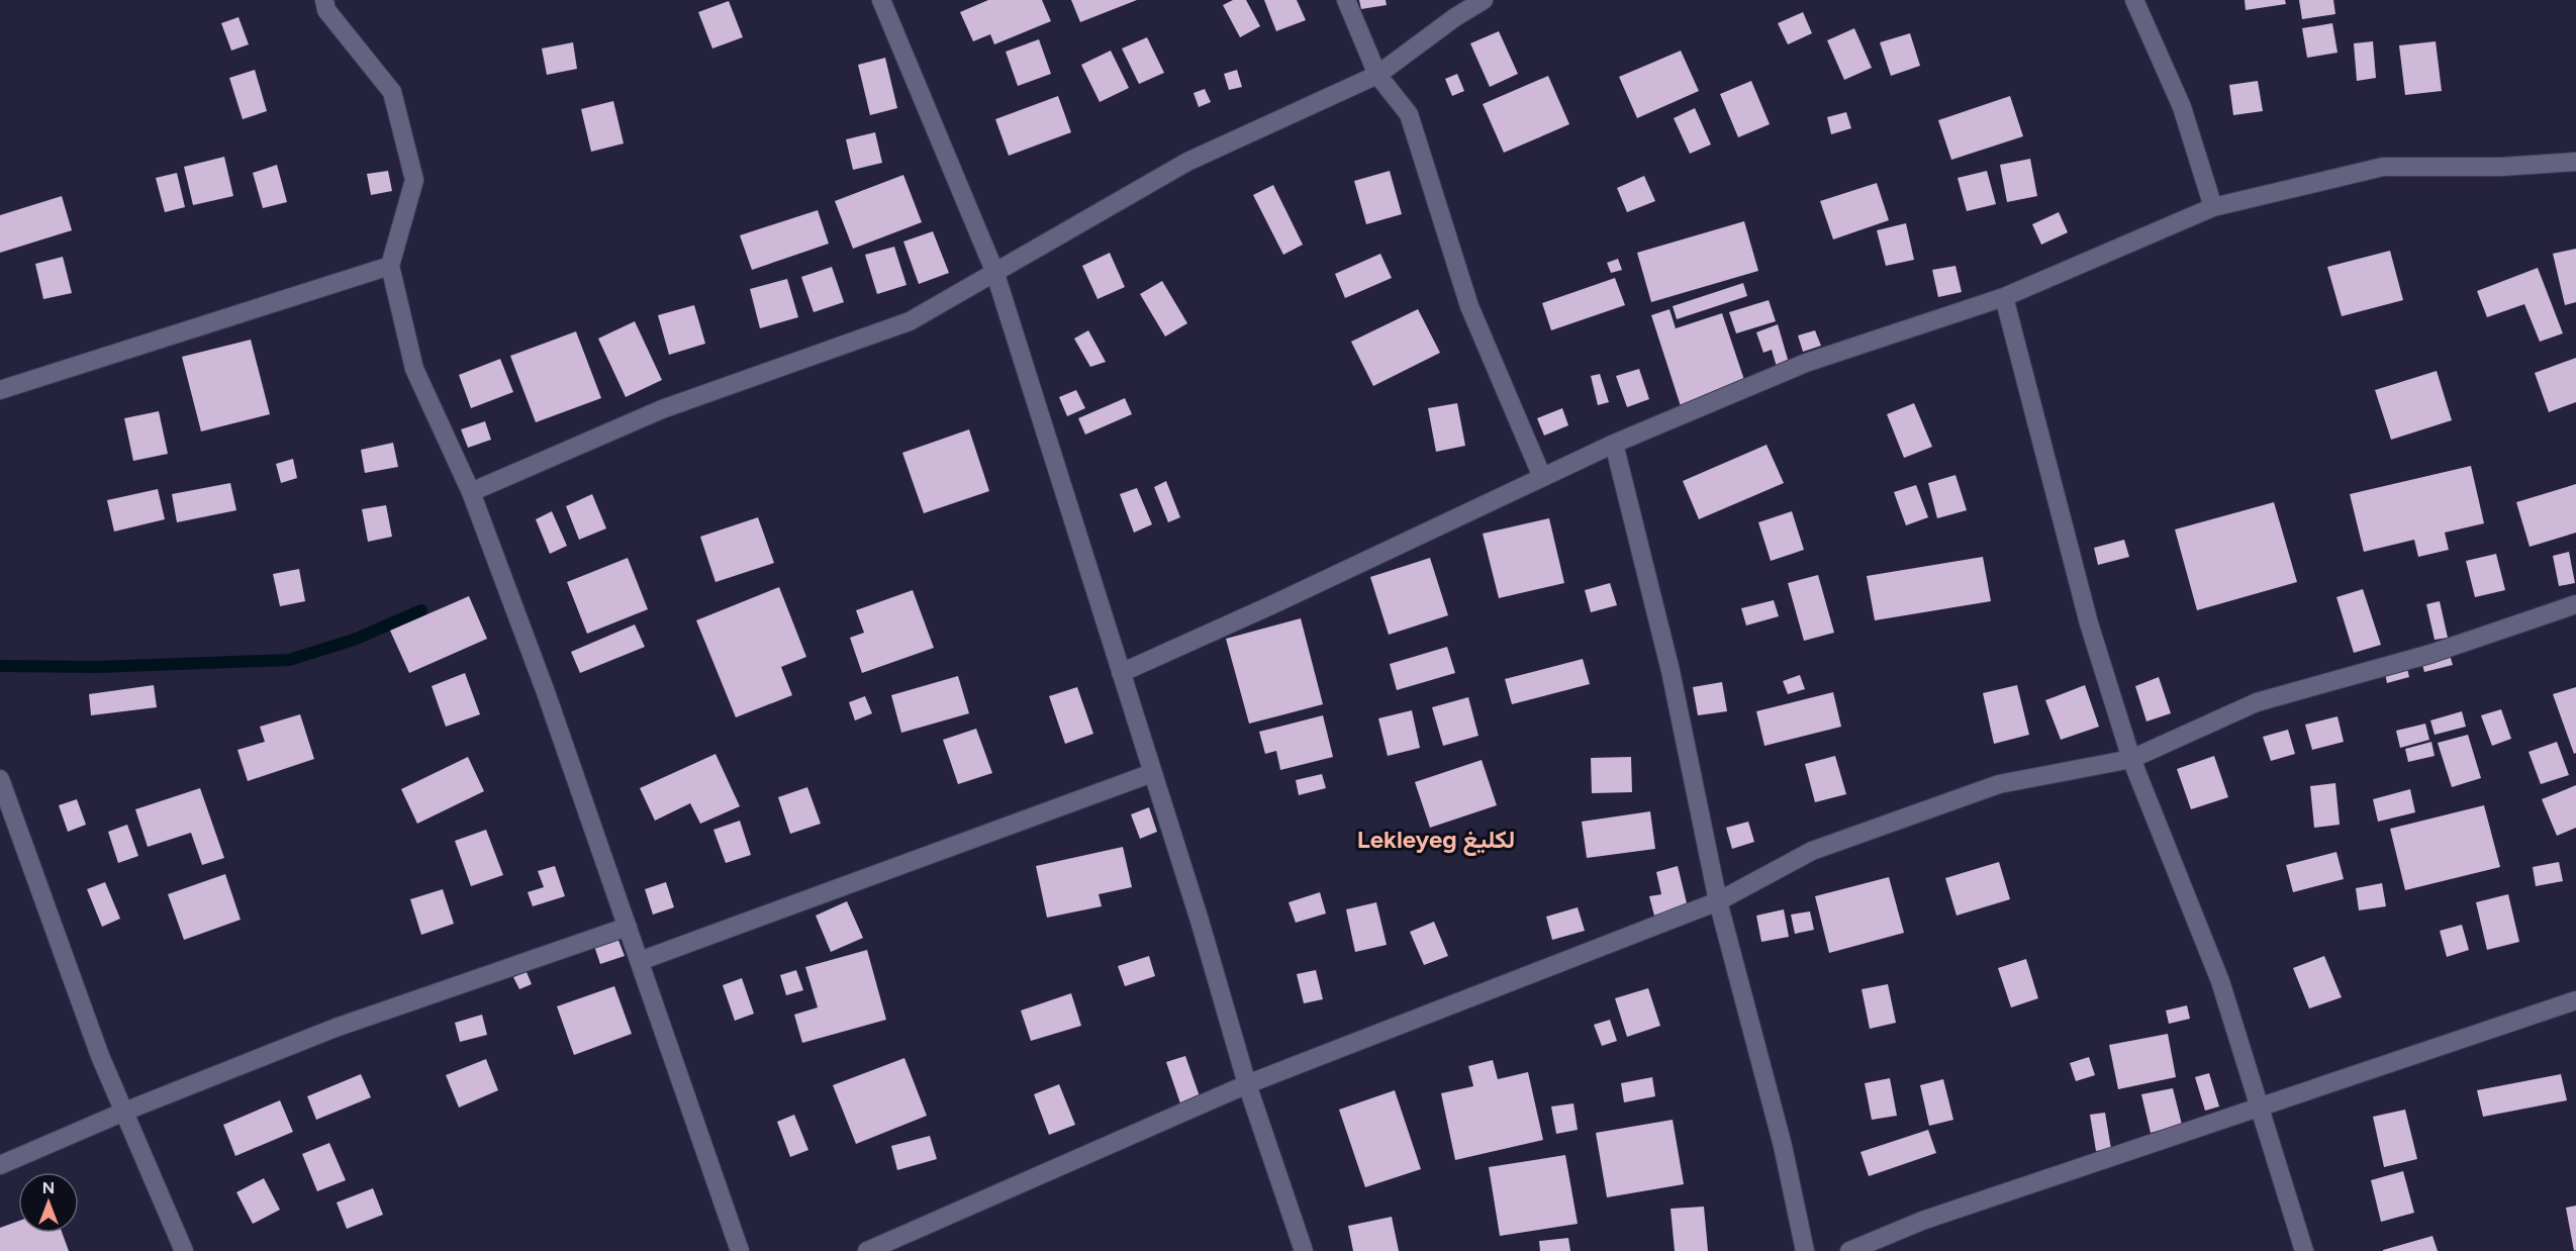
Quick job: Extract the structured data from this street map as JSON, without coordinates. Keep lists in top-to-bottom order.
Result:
{
  "districts": ["Lekleyeg لكليغ"],
  "north": "top"
}
